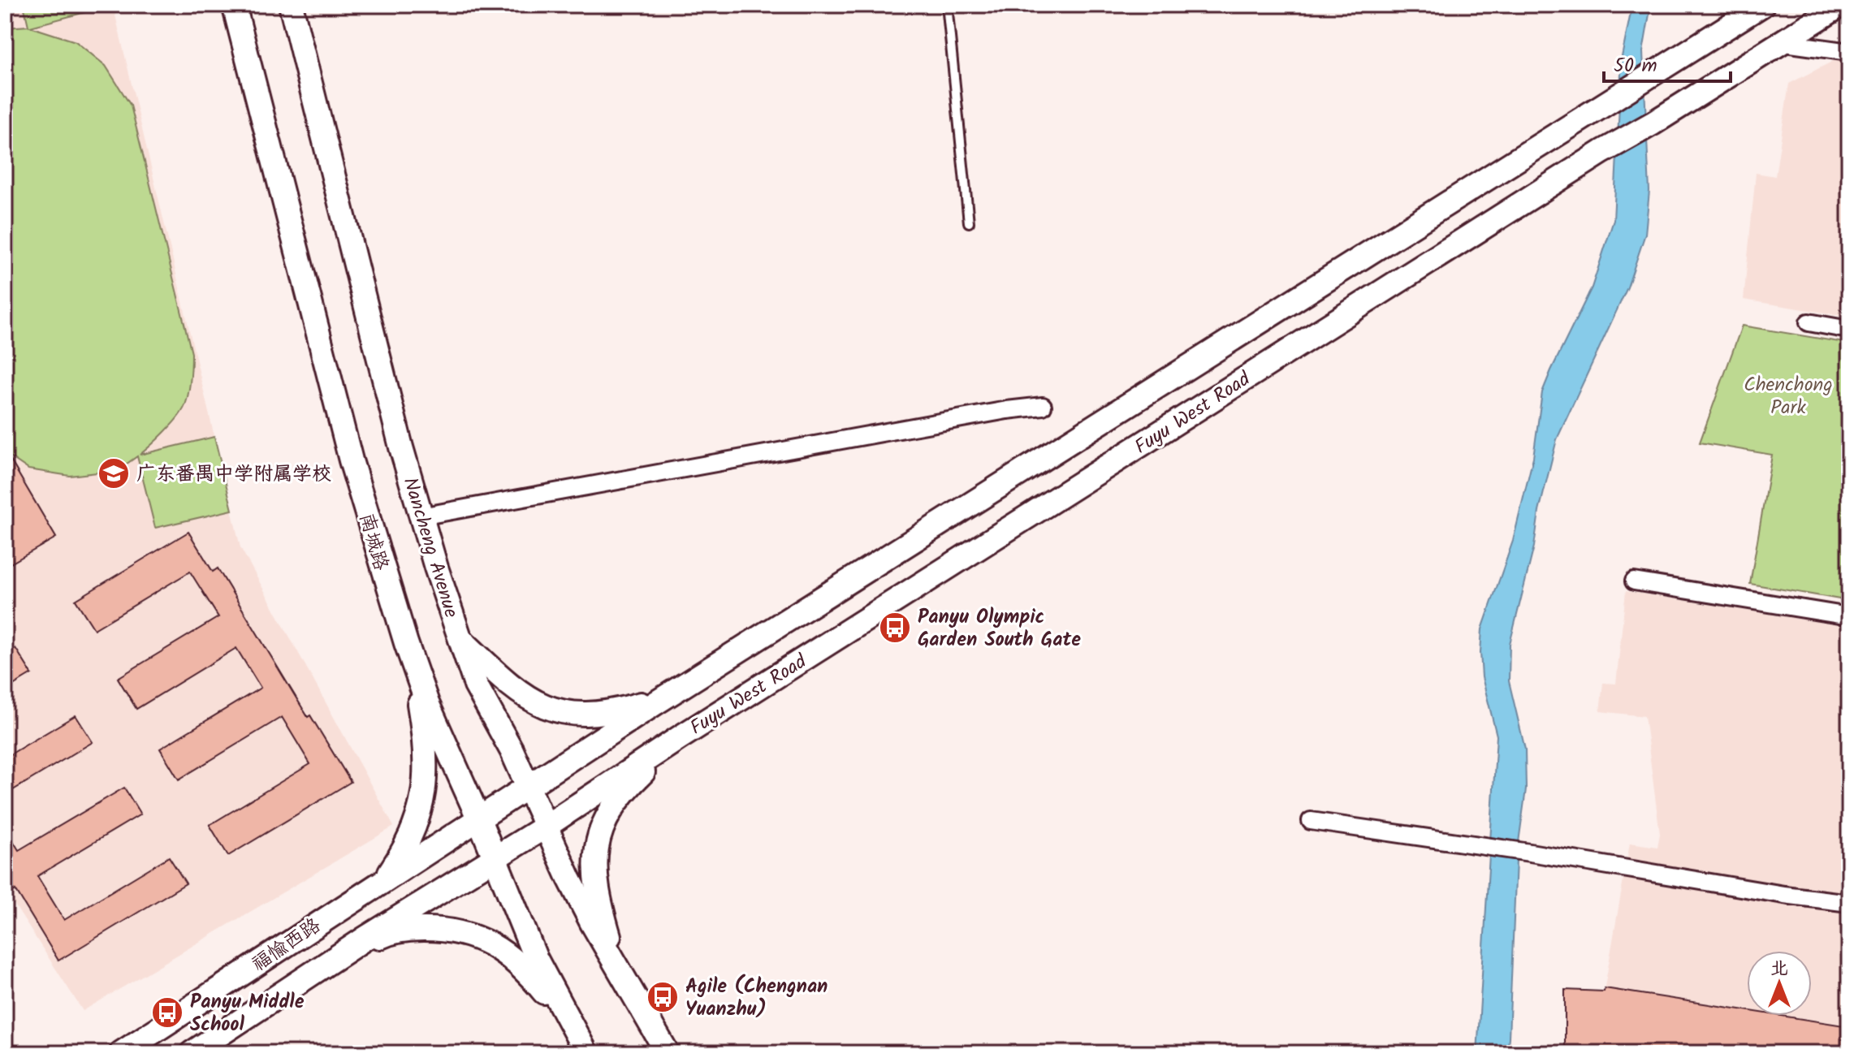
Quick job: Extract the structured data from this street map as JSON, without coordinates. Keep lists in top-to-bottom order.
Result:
{
  "streets": {
    "street": [
      "Fuyu West Road",
      "南城路",
      "Nancheng Avenue",
      "福愉西路"
    ]
  },
  "crossings": [
    ["Fuyu West Road", "南城路"],
    ["Fuyu West Road", "Nancheng Avenue"],
    ["Fuyu West Road", "福愉西路"],
    ["南城路", "福愉西路"],
    ["Nancheng Avenue", "福愉西路"]
  ],
  "parks": ["Chenchong Park"],
  "places": {
    "school or university": ["广东番禺中学附属学校"],
    "bus stop": ["Panyu Olympic Garden South Gate", "Agile (Chengnan Yuanzhu)", "Panyu Middle School"]
  },
  "scale_bar": "50 m",
  "north": "top"
}
